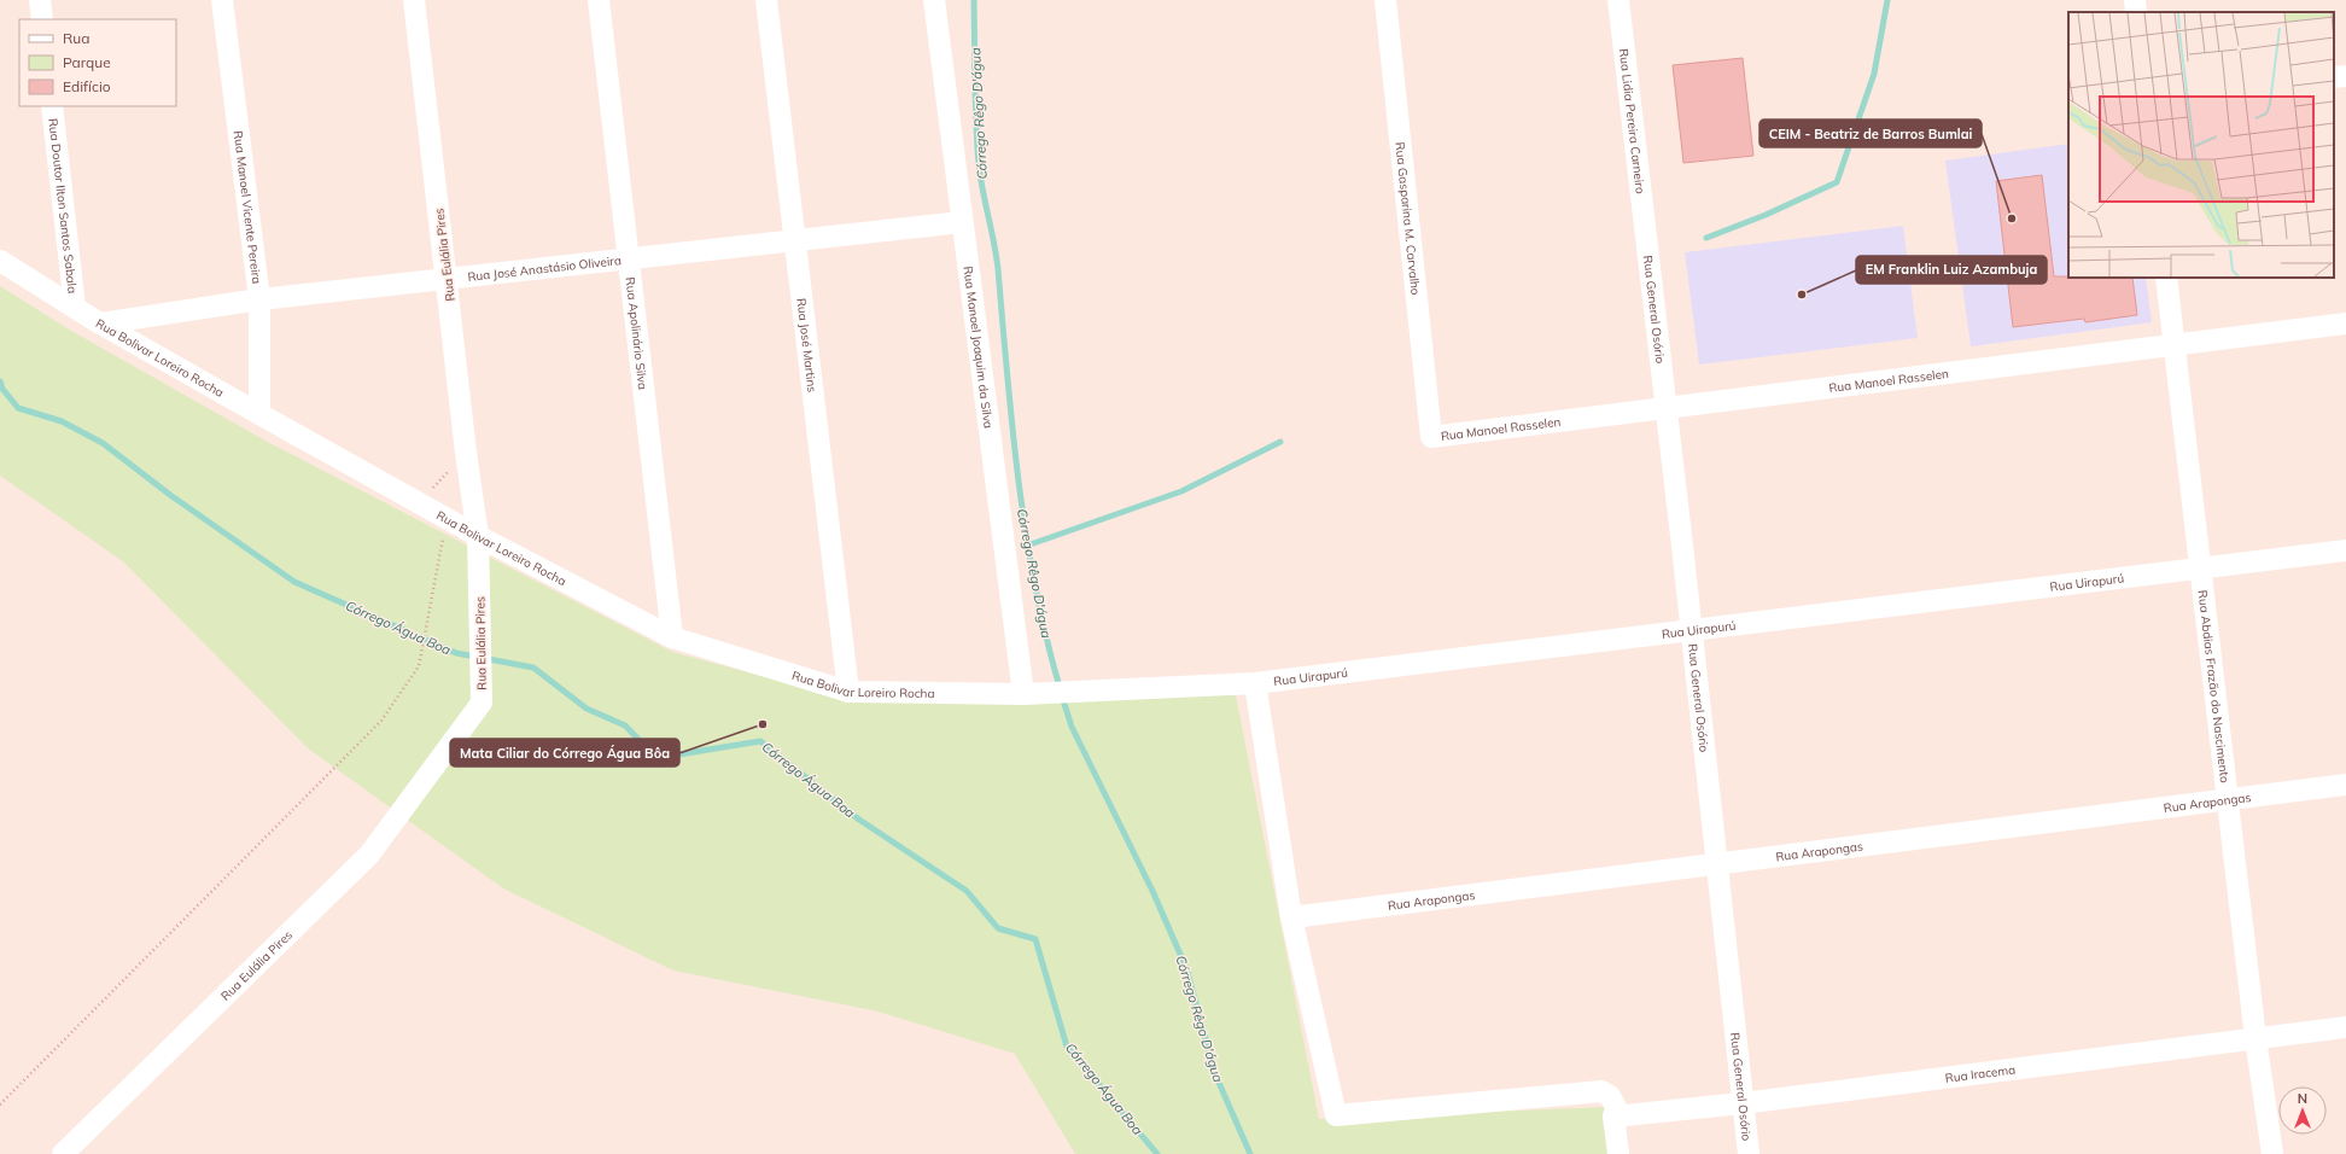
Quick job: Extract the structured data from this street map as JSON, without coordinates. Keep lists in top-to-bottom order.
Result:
{
  "streets": {
    "street": [
      "Rua Lidia Pereira Carneiro",
      "Rua Doutor Ilton Santos Sabala",
      "Rua Manoel Vicente Pereira",
      "Rua Gasparina M. Carvalho",
      "Rua Eulália Pires",
      "Rua José Anastásio Oliveira",
      "Rua General Osório",
      "Rua Apolinário Silva",
      "Rua José Martins",
      "Rua Manoel Joaquim da Silva",
      "Rua Bolivar Loreiro Rocha",
      "Rua Manoel Rasselen",
      "Rua Uirapurú",
      "Rua Abdias Frazão do Nascimento",
      "Rua Arapongas",
      "Rua Iracema"
    ]
  },
  "crossings": [
    ["Rua Lidia Pereira Carneiro", "Rua General Osório"],
    ["Rua Doutor Ilton Santos Sabala", "Rua Bolivar Loreiro Rocha"],
    ["Rua Manoel Vicente Pereira", "Rua José Anastásio Oliveira"],
    ["Rua Manoel Vicente Pereira", "Rua Bolivar Loreiro Rocha"],
    ["Rua Gasparina M. Carvalho", "Rua Manoel Rasselen"],
    ["Rua Eulália Pires", "Rua José Anastásio Oliveira"],
    ["Rua Eulália Pires", "Rua Bolivar Loreiro Rocha"],
    ["Rua José Anastásio Oliveira", "Rua Apolinário Silva"],
    ["Rua José Anastásio Oliveira", "Rua José Martins"],
    ["Rua José Anastásio Oliveira", "Rua Manoel Joaquim da Silva"],
    ["Rua José Anastásio Oliveira", "Rua Bolivar Loreiro Rocha"],
    ["Rua General Osório", "Rua Manoel Rasselen"],
    ["Rua General Osório", "Rua Uirapurú"],
    ["Rua General Osório", "Rua Arapongas"],
    ["Rua General Osório", "Rua Iracema"],
    ["Rua Apolinário Silva", "Rua Bolivar Loreiro Rocha"],
    ["Rua José Martins", "Rua Bolivar Loreiro Rocha"],
    ["Rua Manoel Joaquim da Silva", "Rua Bolivar Loreiro Rocha"],
    ["Rua Bolivar Loreiro Rocha", "Rua Uirapurú"],
    ["Rua Manoel Rasselen", "Rua Abdias Frazão do Nascimento"],
    ["Rua Uirapurú", "Rua Abdias Frazão do Nascimento"],
    ["Rua Abdias Frazão do Nascimento", "Rua Arapongas"],
    ["Rua Abdias Frazão do Nascimento", "Rua Iracema"]
  ],
  "water": ["Córrego Rêgo D'água", "Córrego Água Boa"],
  "places": ["CEIM - Beatriz de Barros Bumlai", "EM Franklin Luiz Azambuja", "Mata Ciliar do Córrego Água Bôa"],
  "legend": ["Rua", "Parque", "Edifício"],
  "north": "top"
}
